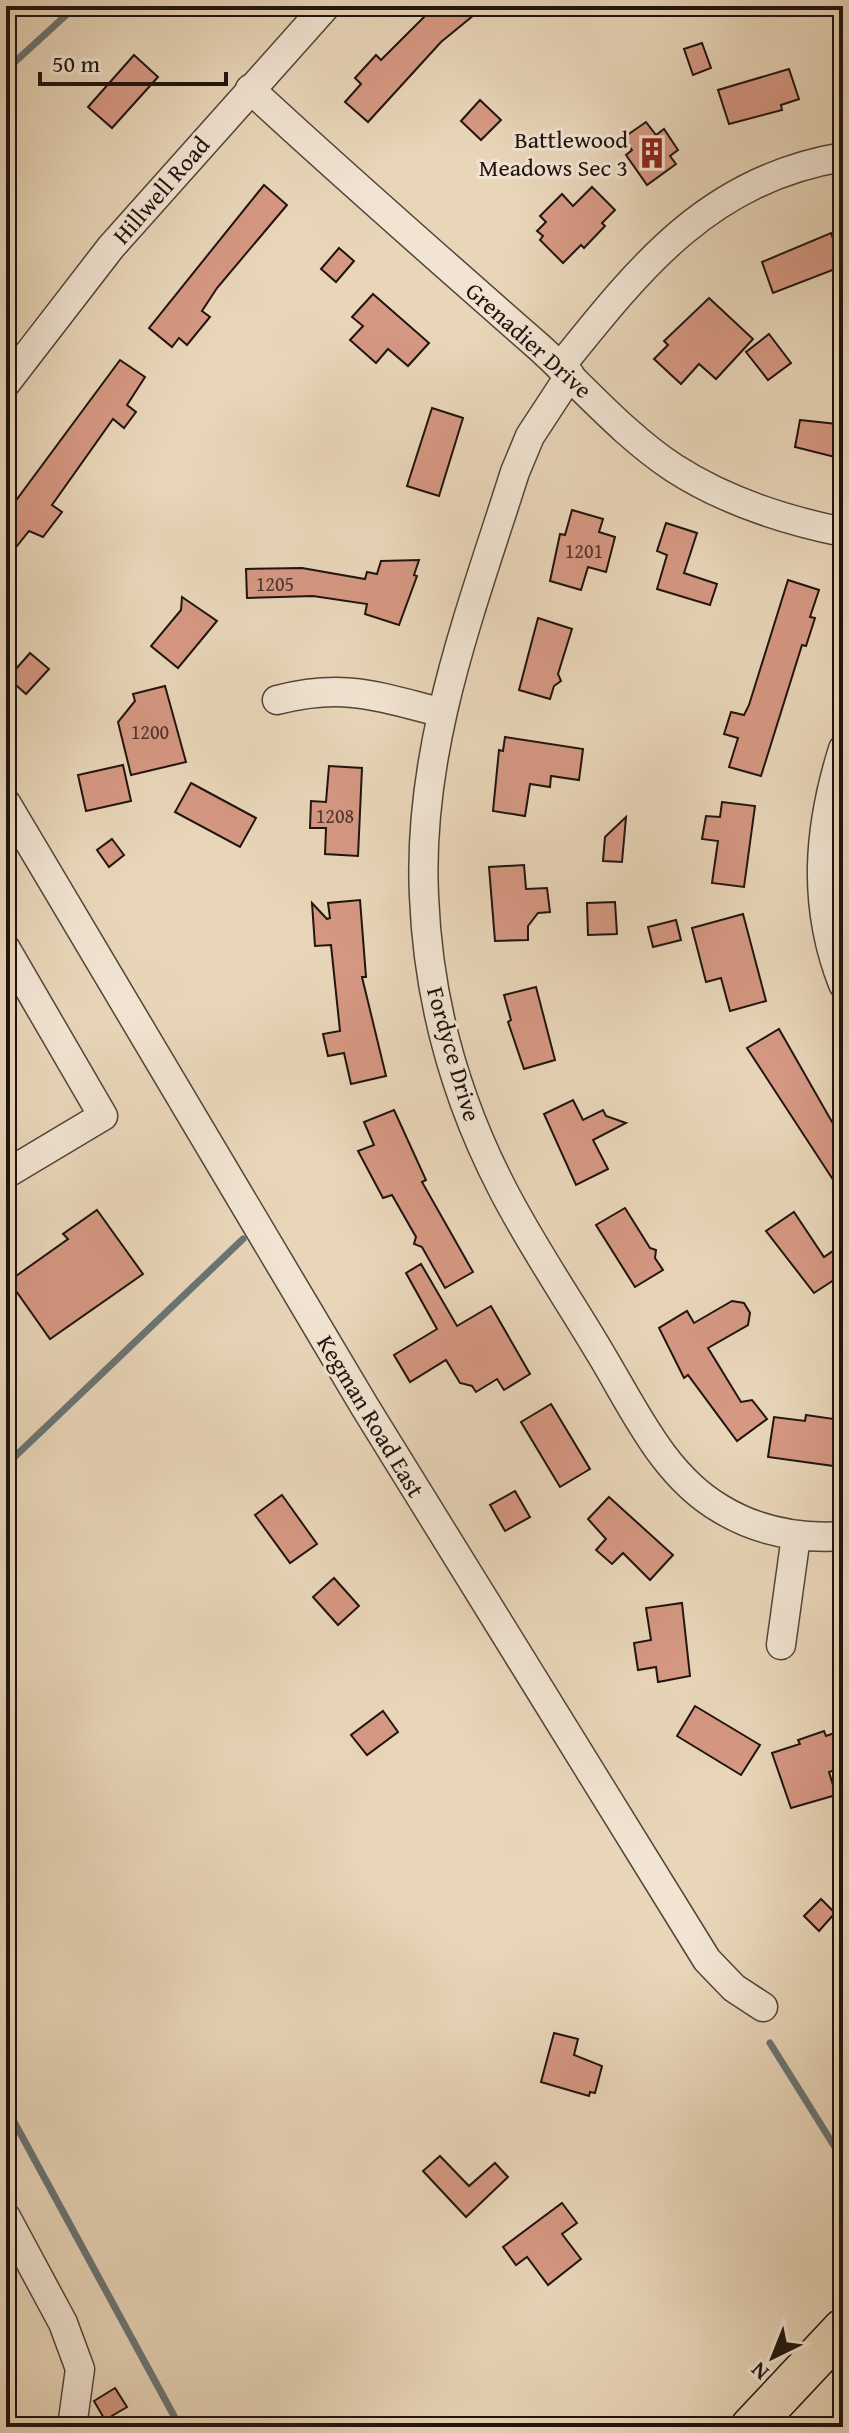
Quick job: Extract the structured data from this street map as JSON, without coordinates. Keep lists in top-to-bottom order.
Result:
{
  "streets": {
    "street": [
      "Hillwell Road",
      "Grenadier Drive",
      "Fordyce Drive",
      "Kegman Road East"
    ]
  },
  "crossings": [
    ["Hillwell Road", "Grenadier Drive"],
    ["Grenadier Drive", "Fordyce Drive"]
  ],
  "places": {
    "building": ["Battlewood Meadows Sec 3"]
  },
  "house_numbers": [
    "1201",
    "1205",
    "1200",
    "1208"
  ],
  "scale_bar": "50 m",
  "north": "bottom left"
}
